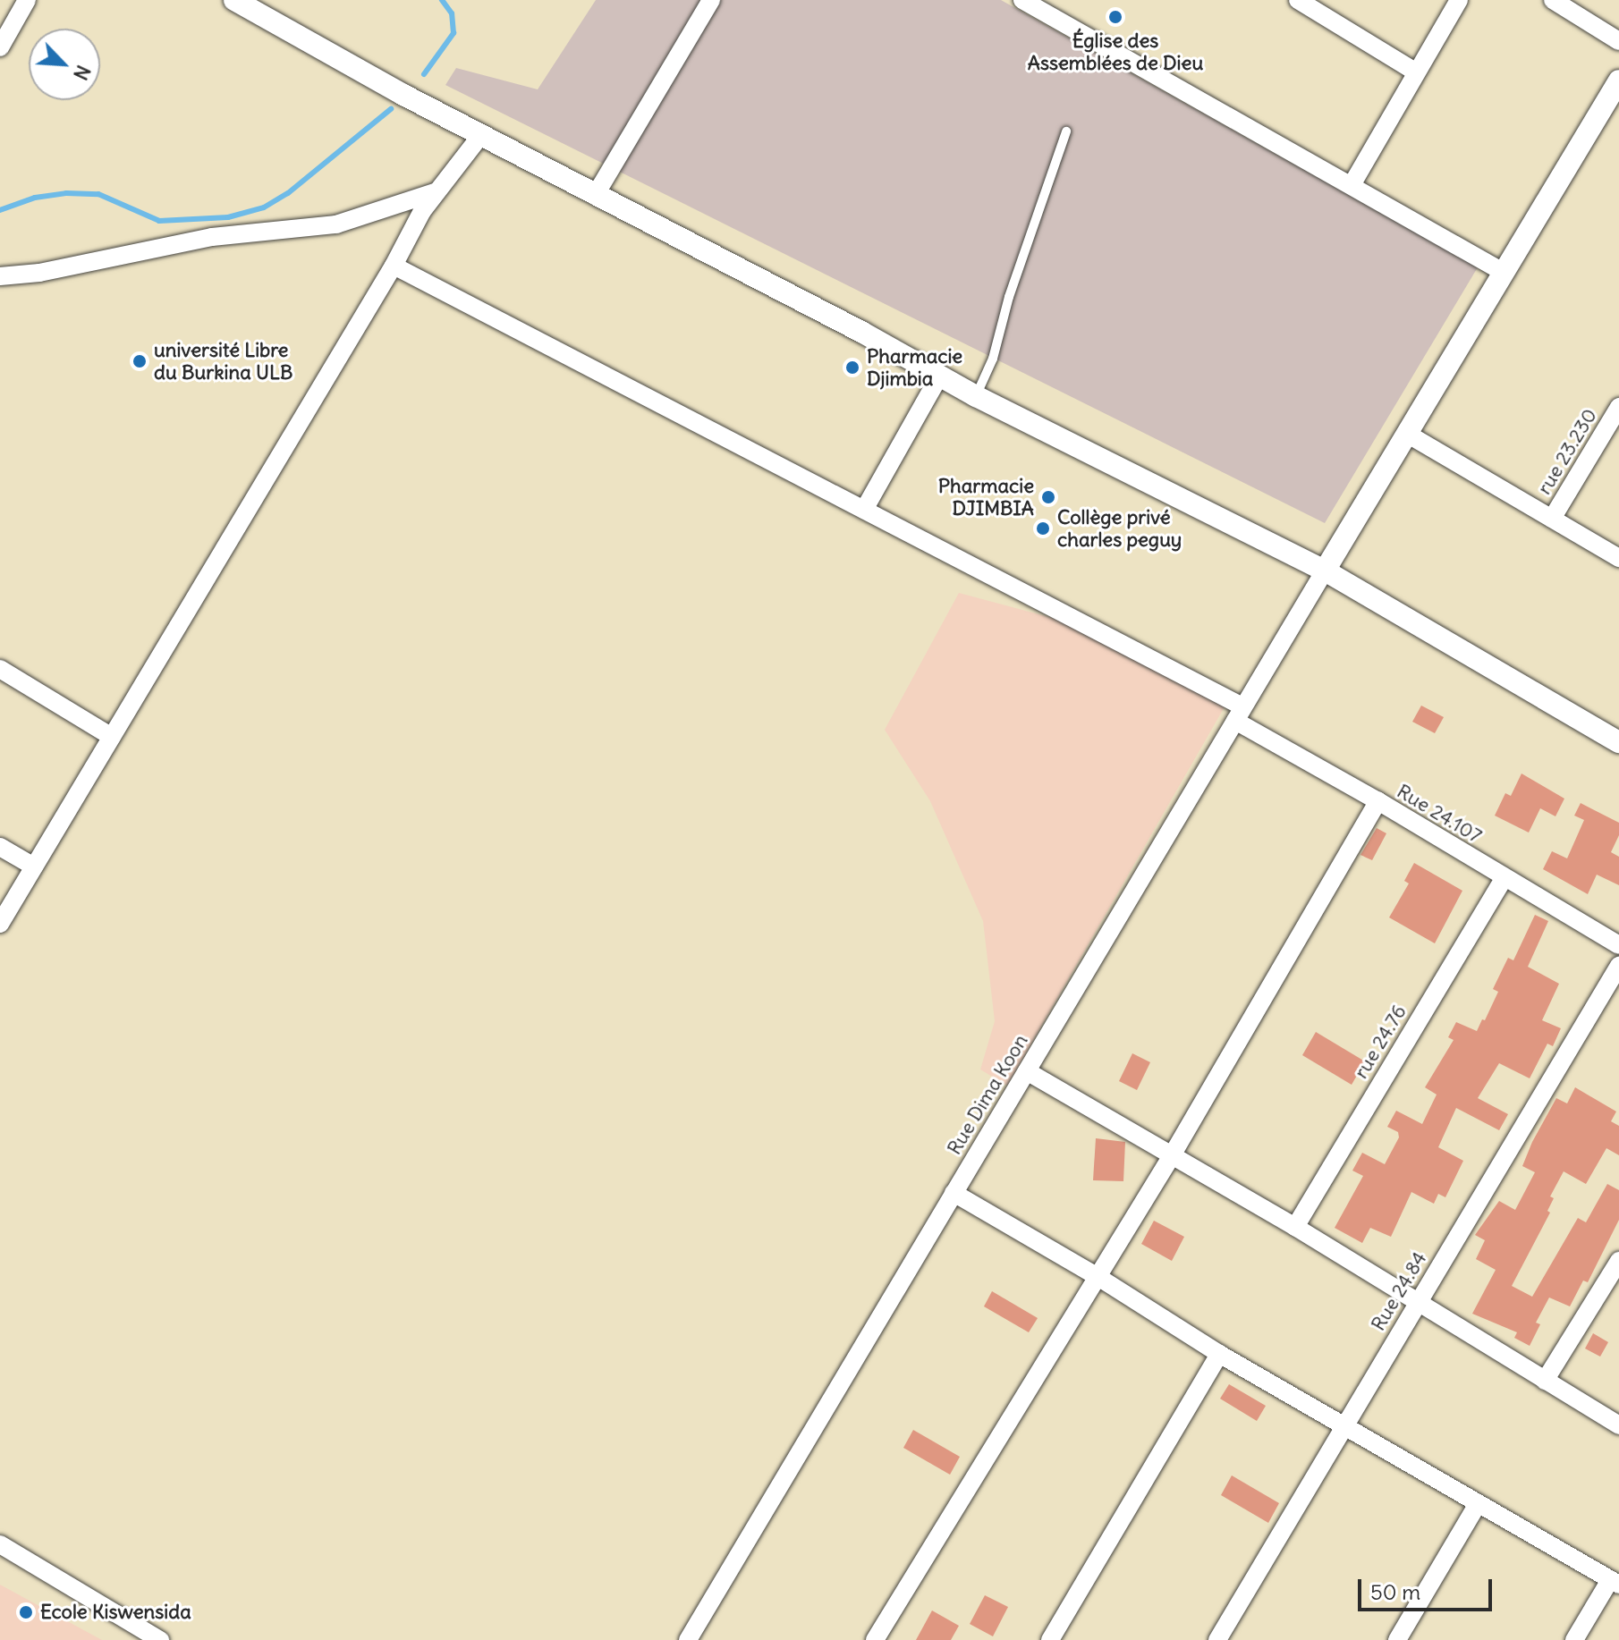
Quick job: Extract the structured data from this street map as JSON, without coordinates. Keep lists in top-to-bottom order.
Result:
{
  "streets": {
    "street": [
      "rue 23.230",
      "Rue 24.107",
      "rue 24.76",
      "Rue Dima Koon",
      "Rue 24.84"
    ]
  },
  "crossings": [
    ["Rue 24.107", "rue 24.76"],
    ["Rue 24.107", "Rue Dima Koon"]
  ],
  "places": [
    "Église des Assemblées de Dieu",
    "université Libre du Burkina ULB",
    "Pharmacie Djimbia",
    "Pharmacie DJIMBIA",
    "Collège privé charles peguy",
    "Ecole Kiswensida"
  ],
  "scale_bar": "50 m",
  "north": "bottom right"
}
